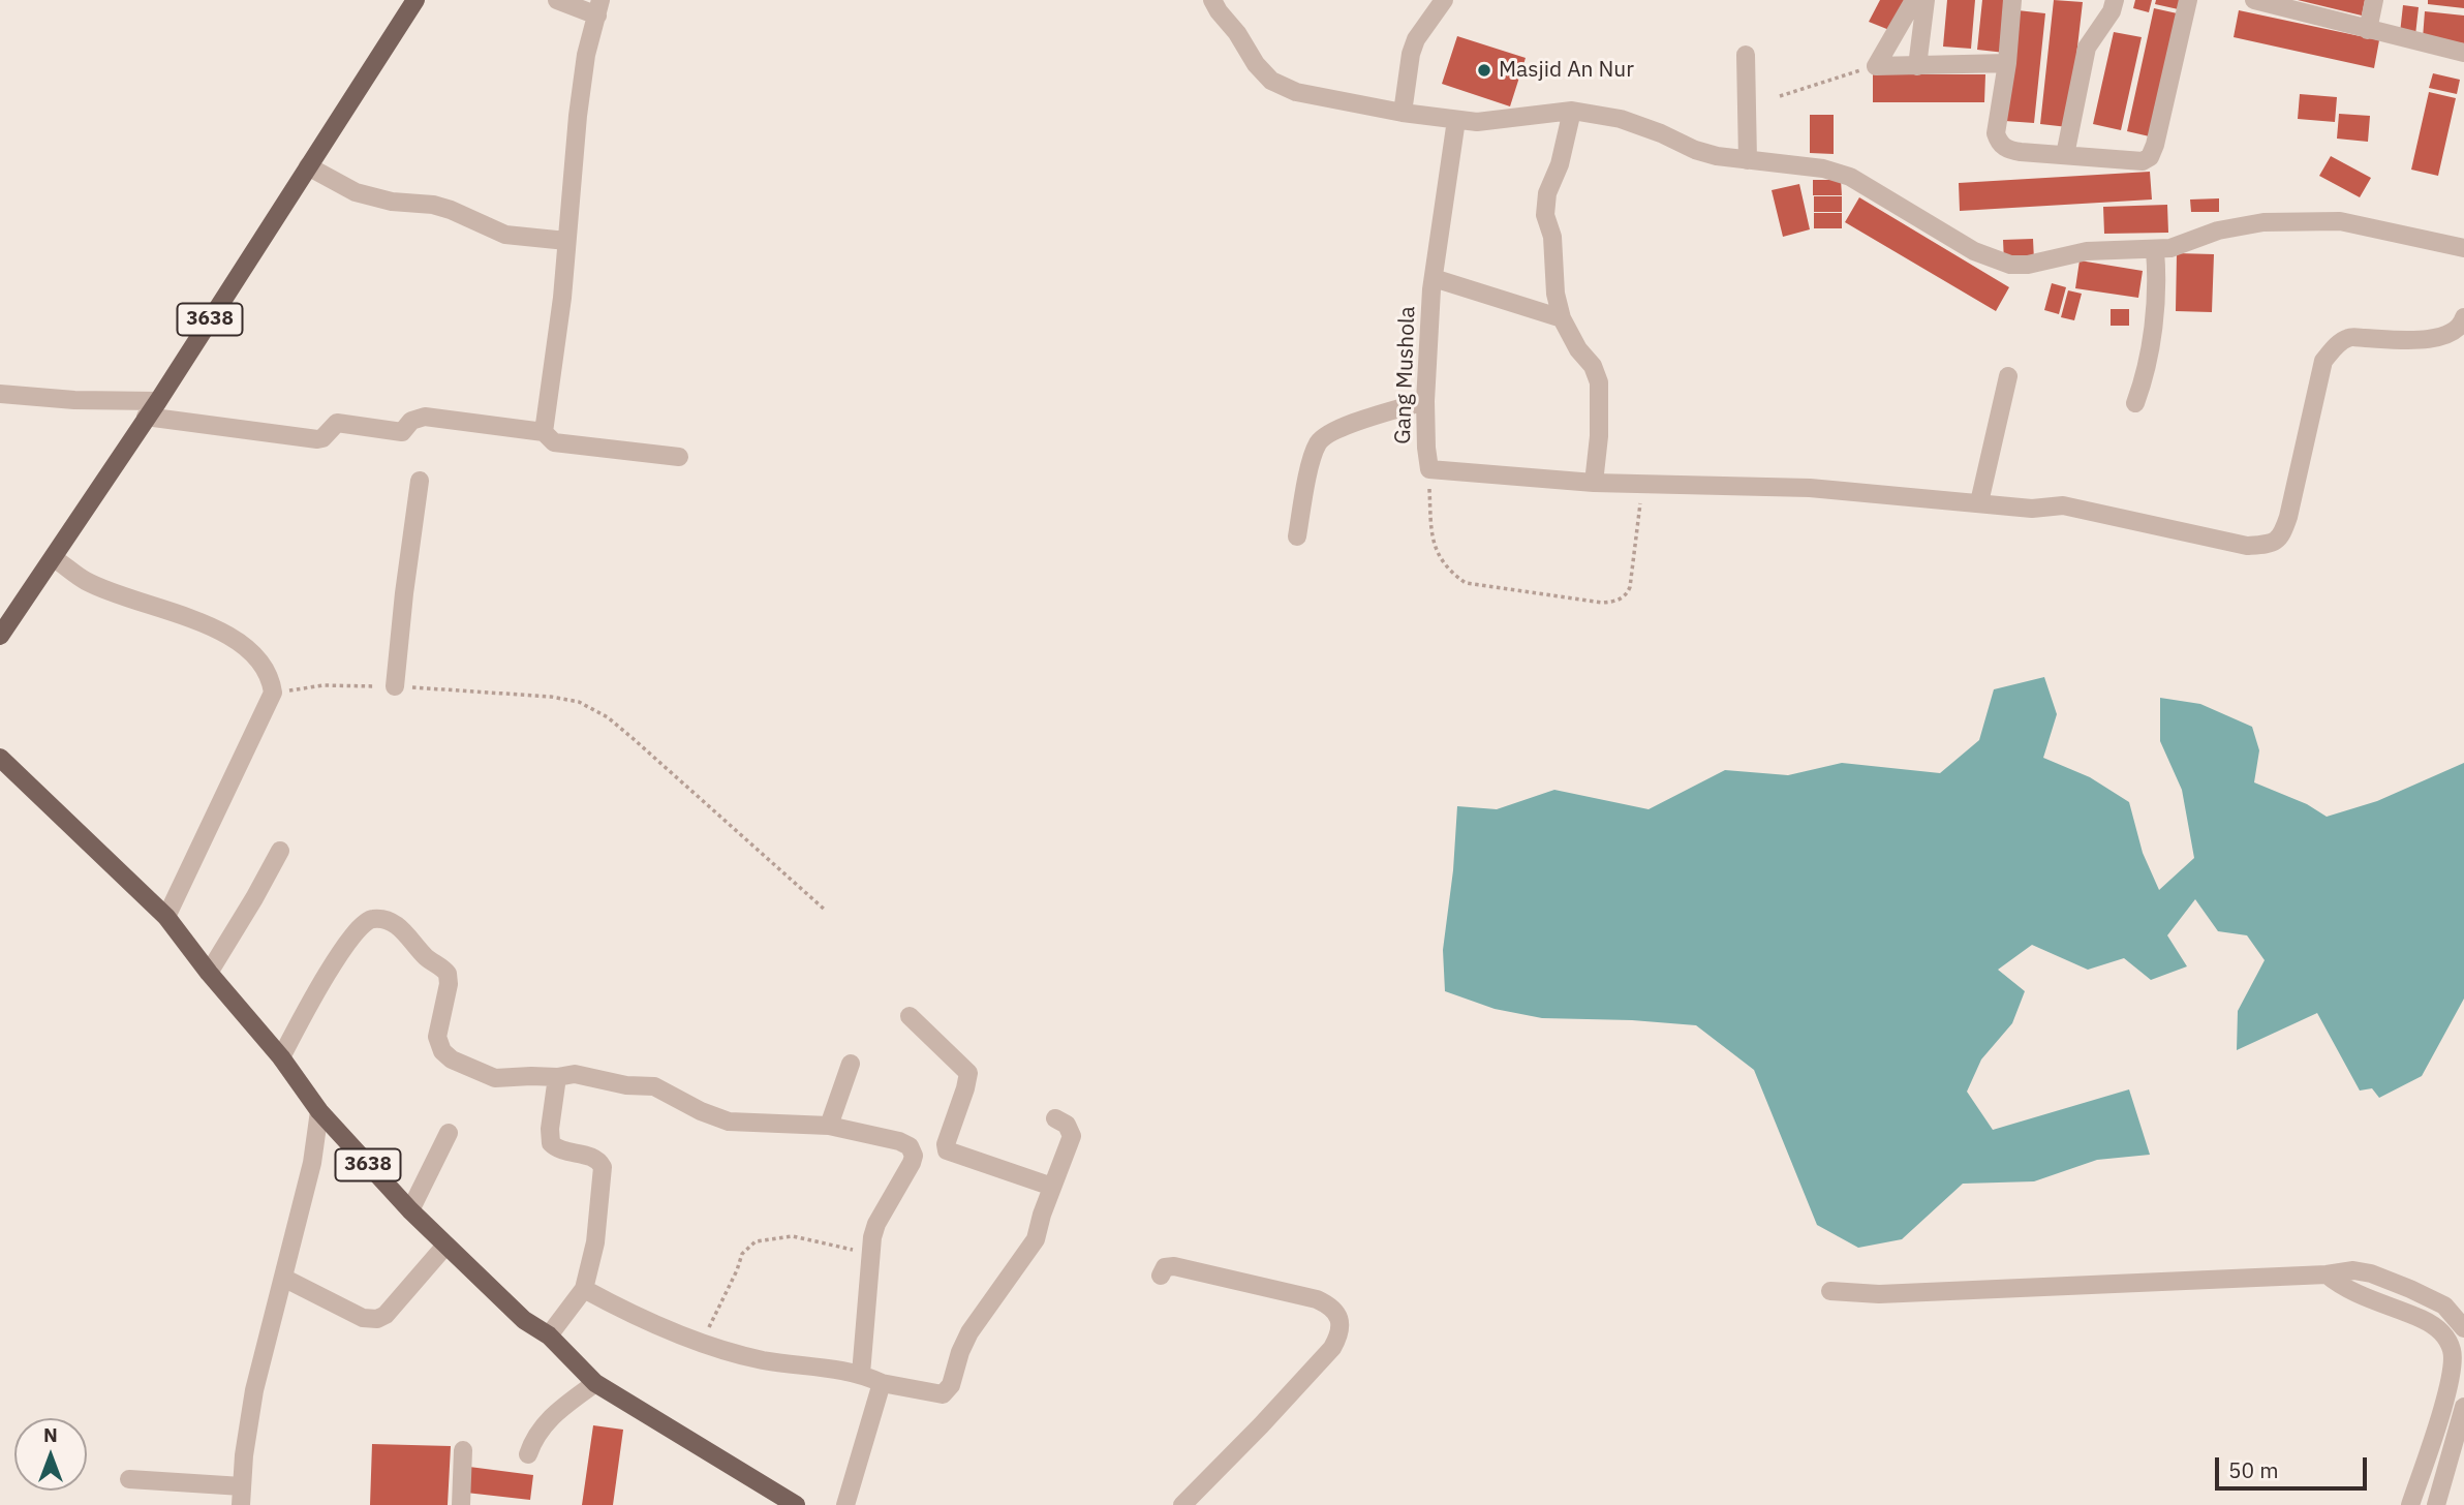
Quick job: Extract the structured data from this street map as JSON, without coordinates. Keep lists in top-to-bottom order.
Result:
{
  "streets": {
    "main road": ["3638"],
    "street": ["Gang Mushola"]
  },
  "places": ["Masjid An Nur"],
  "scale_bar": "50 m",
  "north": "top"
}
